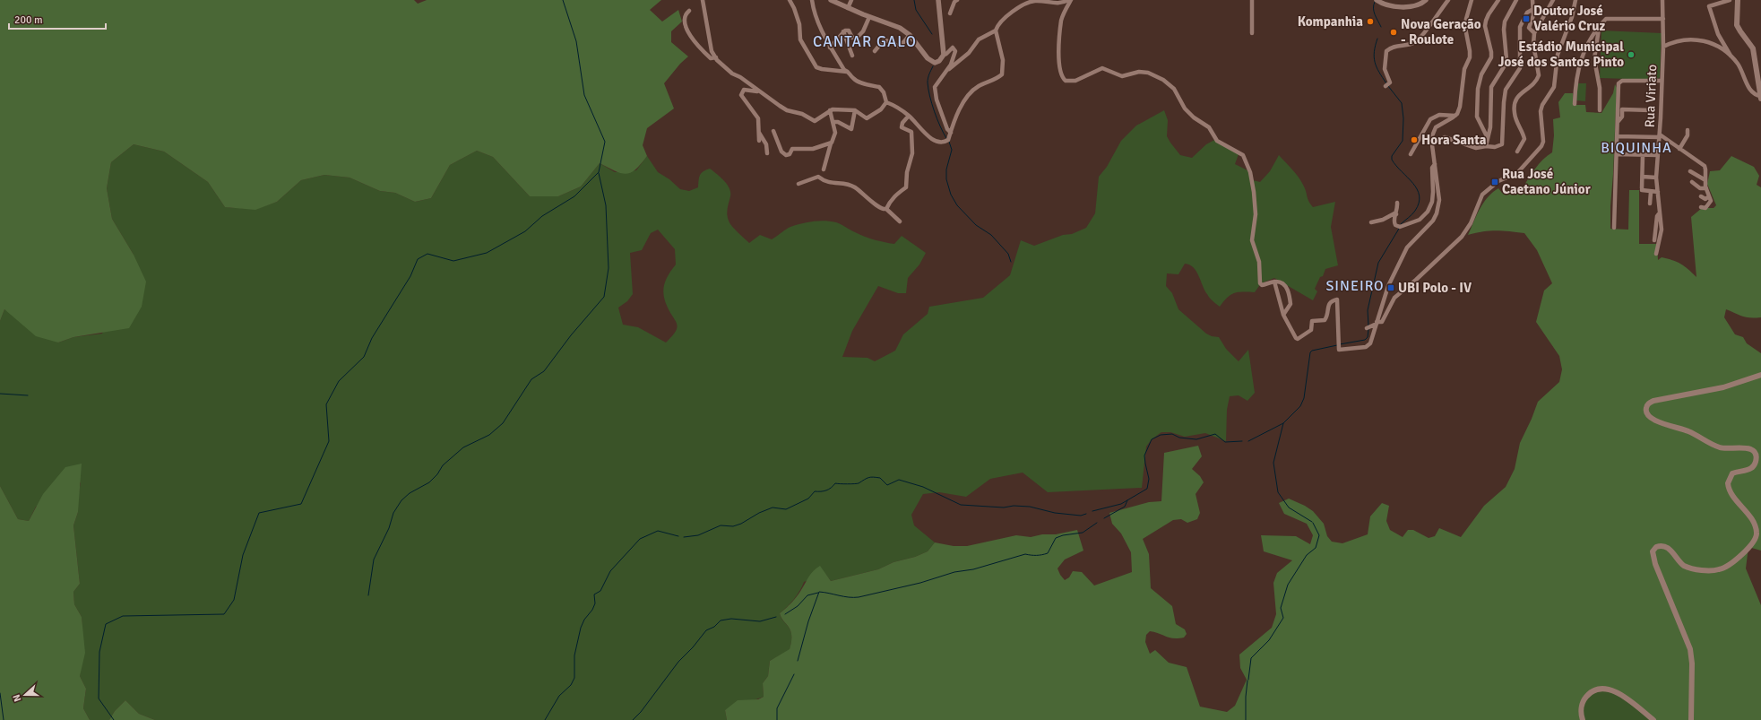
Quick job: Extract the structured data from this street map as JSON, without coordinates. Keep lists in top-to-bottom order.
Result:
{
  "streets": {
    "street": ["Rua Viriato"]
  },
  "districts": ["CANTAR GALO", "BIQUINHA", "SINEIRO"],
  "places": {
    "transit": ["Doutor José Valério Cruz", "Rua José Caetano Júnior", "UBI Polo - IV"],
    "other": [
      "Kompanhia",
      "Nova Geração - Roulote",
      "Estádio Municipal José dos Santos Pinto",
      "Hora Santa"
    ]
  },
  "scale_bar": "200 m",
  "north": "left"
}
